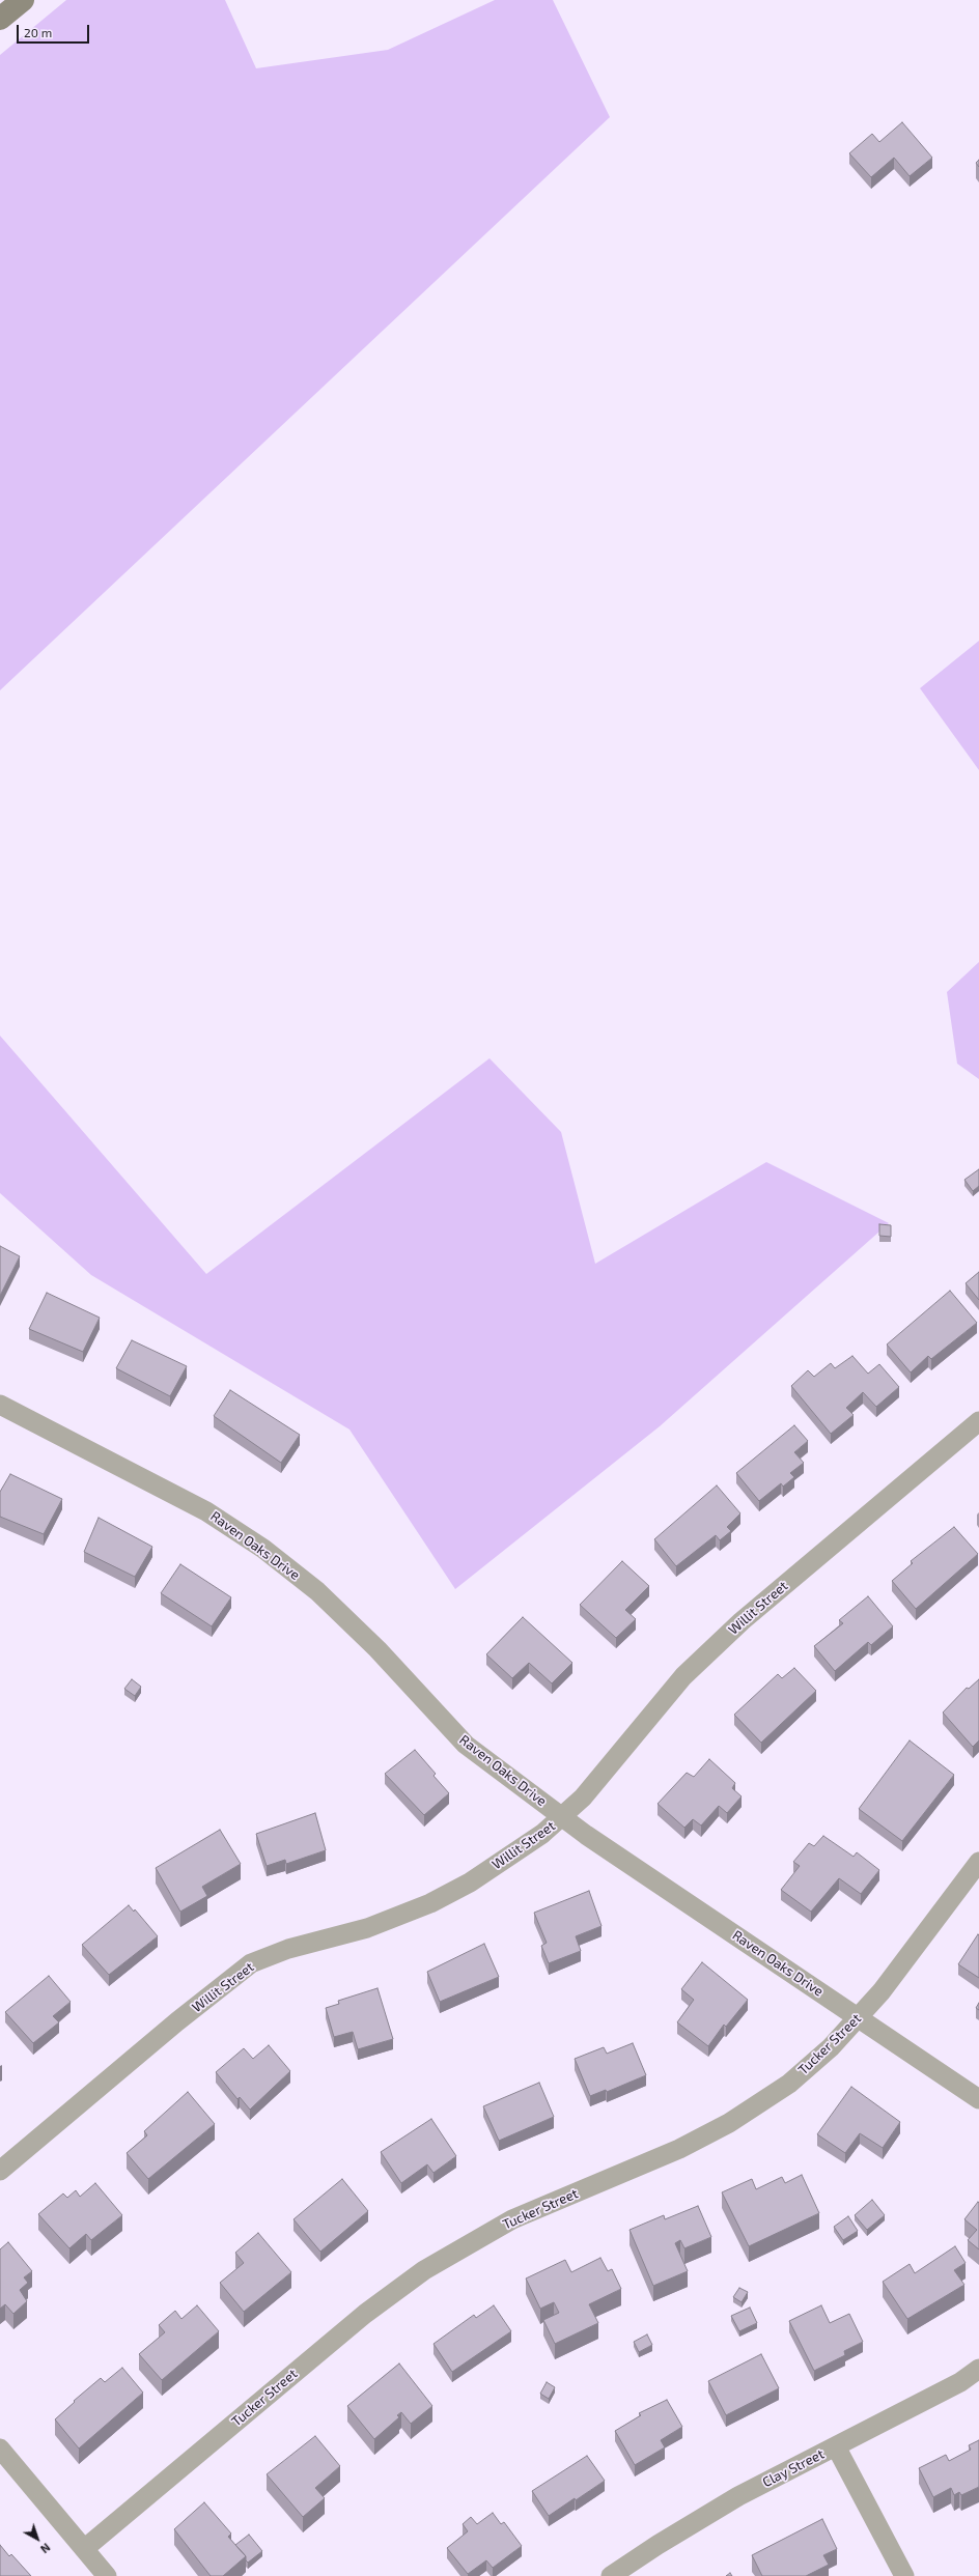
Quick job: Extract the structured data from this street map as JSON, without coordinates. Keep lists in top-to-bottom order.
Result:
{
  "streets": {
    "street": [
      "Raven Oaks Drive",
      "Willit Street",
      "Tucker Street",
      "Clay Street"
    ]
  },
  "crossings": [
    ["Raven Oaks Drive", "Willit Street"],
    ["Raven Oaks Drive", "Tucker Street"]
  ],
  "scale_bar": "20 m",
  "north": "bottom right"
}
